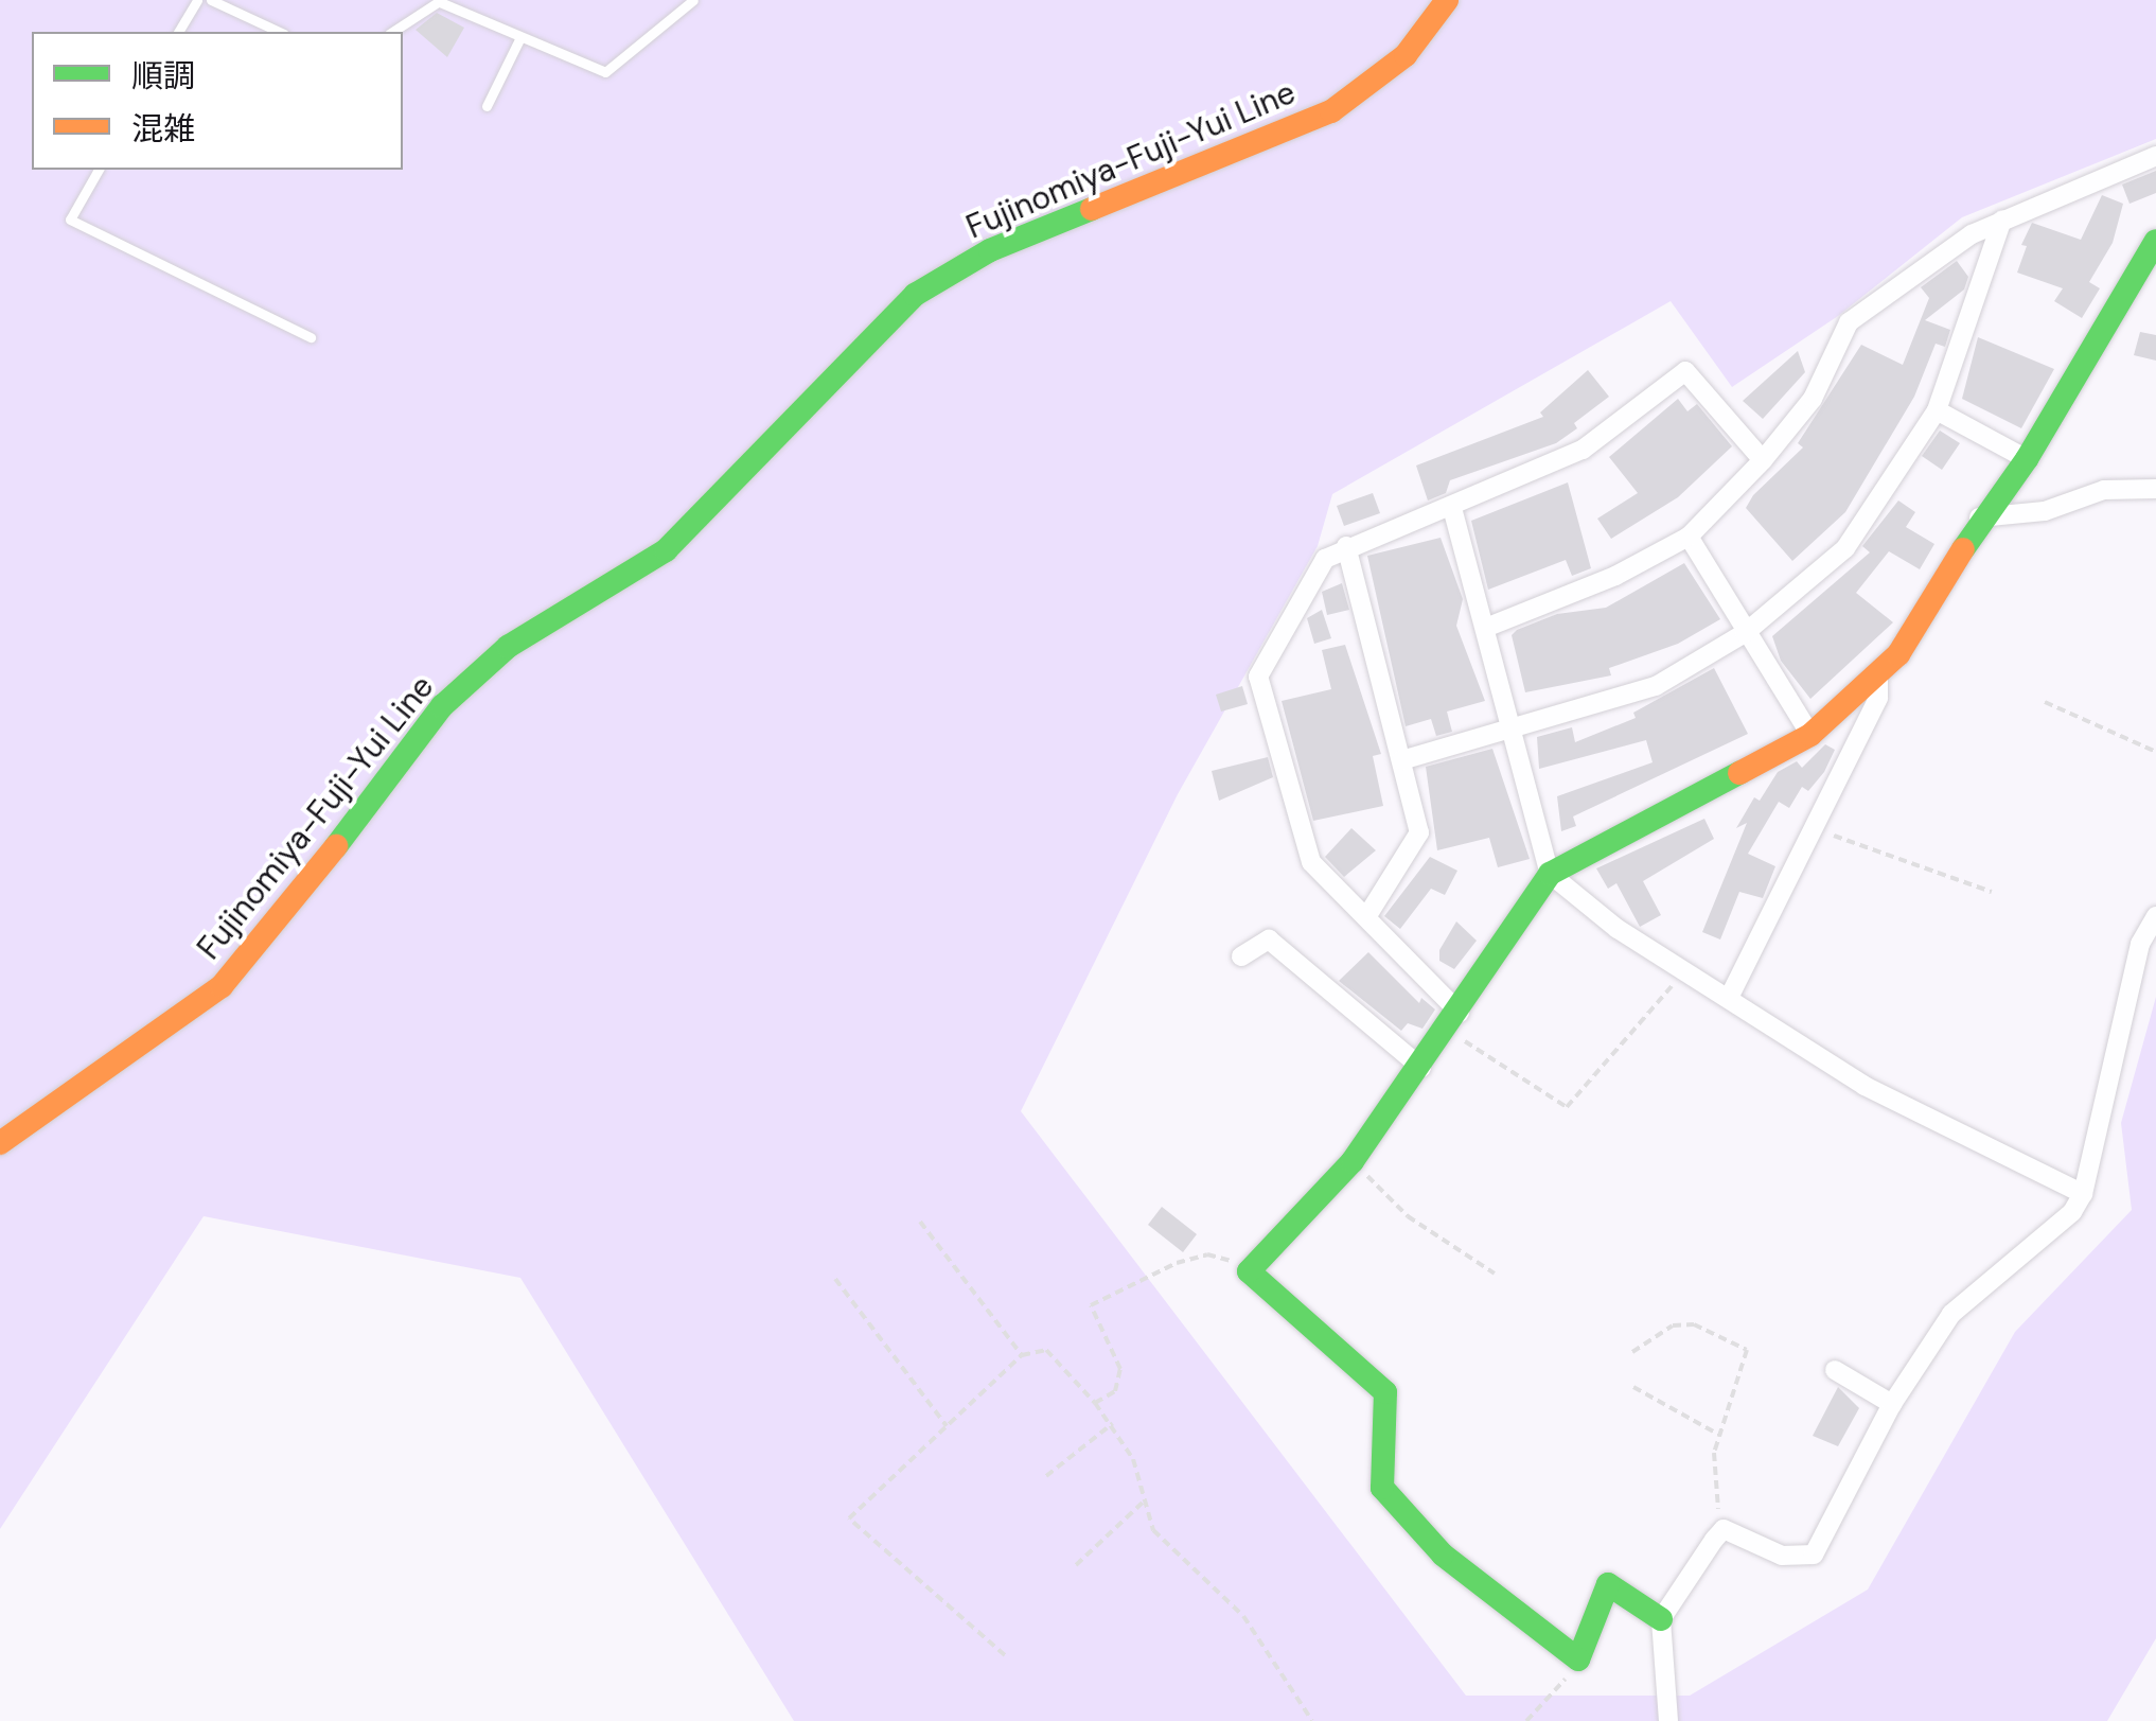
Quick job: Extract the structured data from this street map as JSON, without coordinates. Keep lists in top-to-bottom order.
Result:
{
  "streets": {
    "street": ["Fujinomiya-Fuji-Yui Line"]
  },
  "legend": ["順調", "混雑"]
}
